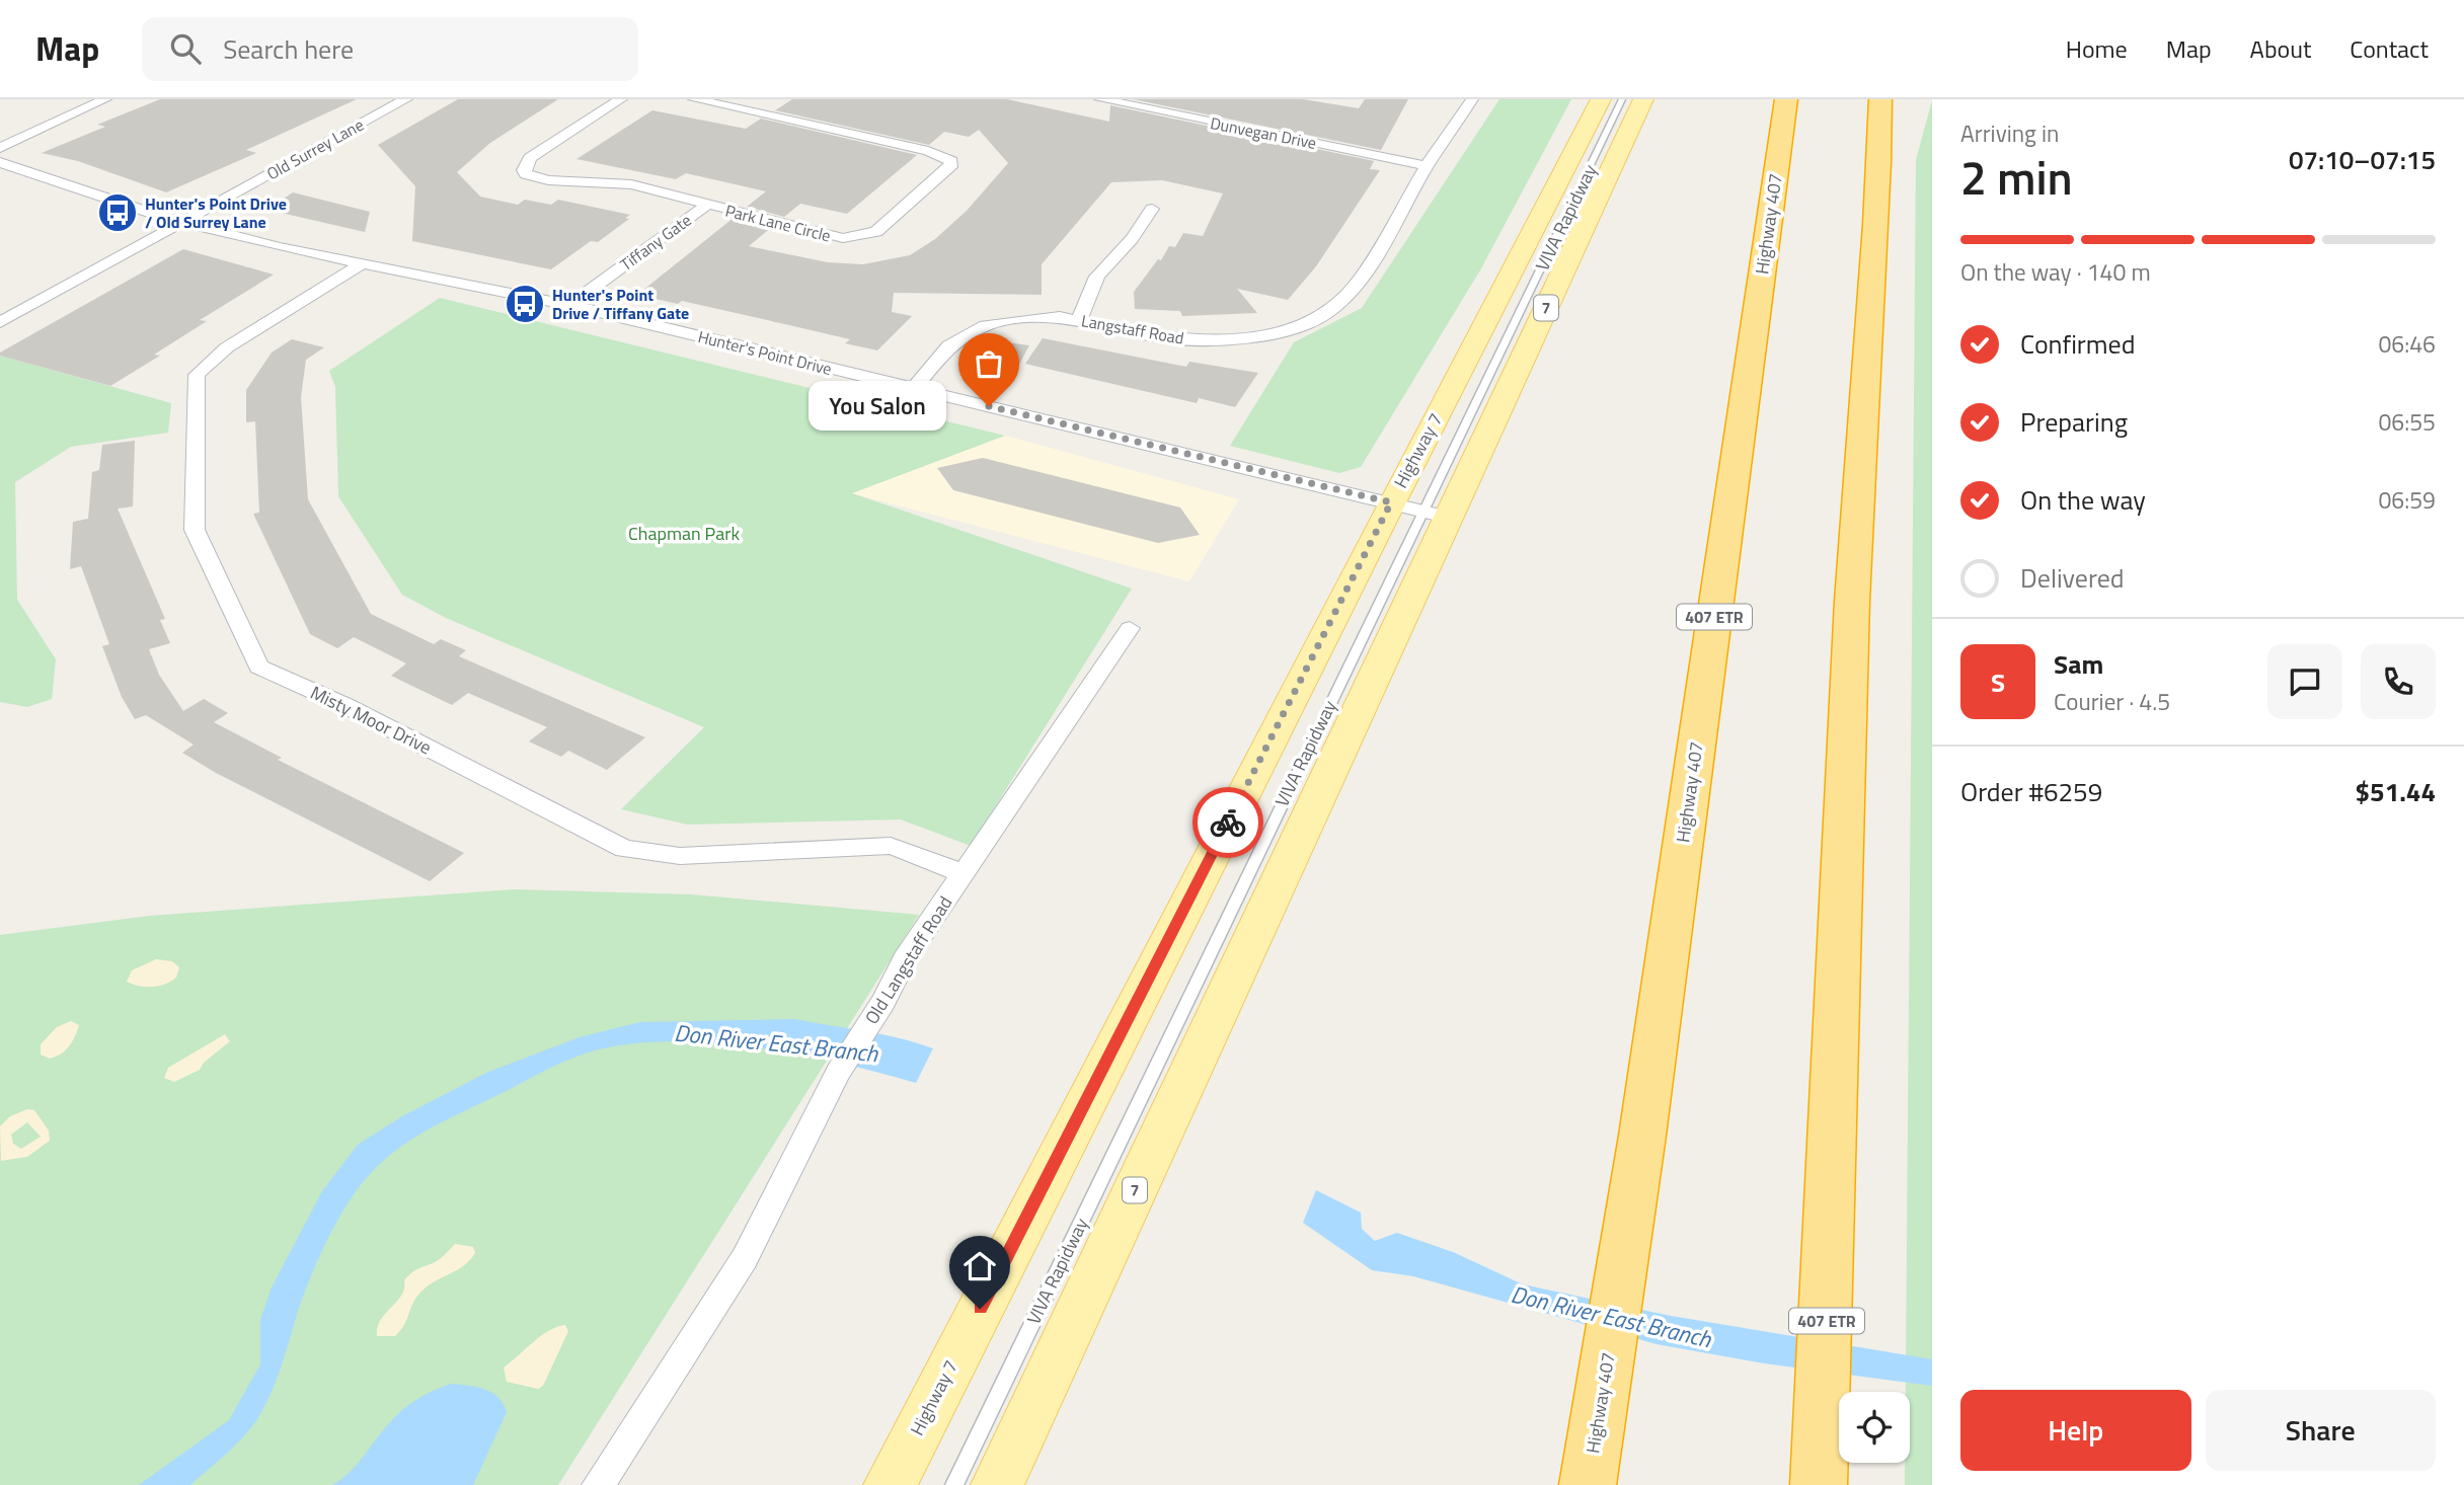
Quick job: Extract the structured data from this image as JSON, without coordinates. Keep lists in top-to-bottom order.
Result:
{
  "streets": {
    "highway": ["Highway 407", "407 ETR"],
    "main road": ["7", "Highway 7"],
    "street": [
      "Dunvegan Drive",
      "Old Surrey Lane",
      "Park Lane Circle",
      "Tiffany Gate",
      "Langstaff Road",
      "Hunter's Point Drive",
      "Misty Moor Drive",
      "Old Langstaff Road"
    ],
    "lane": ["VIVA Rapidway"]
  },
  "crossings": [
    ["Dunvegan Drive", "Langstaff Road"],
    ["Old Surrey Lane", "Hunter's Point Drive"],
    ["VIVA Rapidway", "Hunter's Point Drive"],
    ["VIVA Rapidway", "Highway 7"],
    ["Park Lane Circle", "Tiffany Gate"],
    ["Tiffany Gate", "Hunter's Point Drive"],
    ["Langstaff Road", "Hunter's Point Drive"],
    ["Hunter's Point Drive", "Highway 7"],
    ["Hunter's Point Drive", "Misty Moor Drive"],
    ["Misty Moor Drive", "Old Langstaff Road"]
  ],
  "water": ["Don River East Branch"],
  "parks": ["Chapman Park"],
  "places": {
    "bus stop": ["Hunter's Point Drive / Old Surrey Lane", "Hunter's Point Drive / Tiffany Gate"],
    "other": ["You Salon"]
  },
  "page": {
    "header": "Map",
    "search": "Search here",
    "nav": [
      "Home",
      "Map",
      "About",
      "Contact"
    ],
    "heading": ["2 min", "Arriving in", "07:10–07:15"],
    "panel": [
      "Sam",
      "Courier · 4.5",
      "Order #6259",
      "$51.44"
    ],
    "bar": "On the way · 140 m",
    "list": [
      ["Confirmed", "06:46"],
      ["Preparing", "06:55"],
      ["On the way", "06:59"],
      "Delivered"
    ],
    "bubble": "You Salon",
    "round": "S",
    "buttons": ["Help", "Share"]
  }
}
